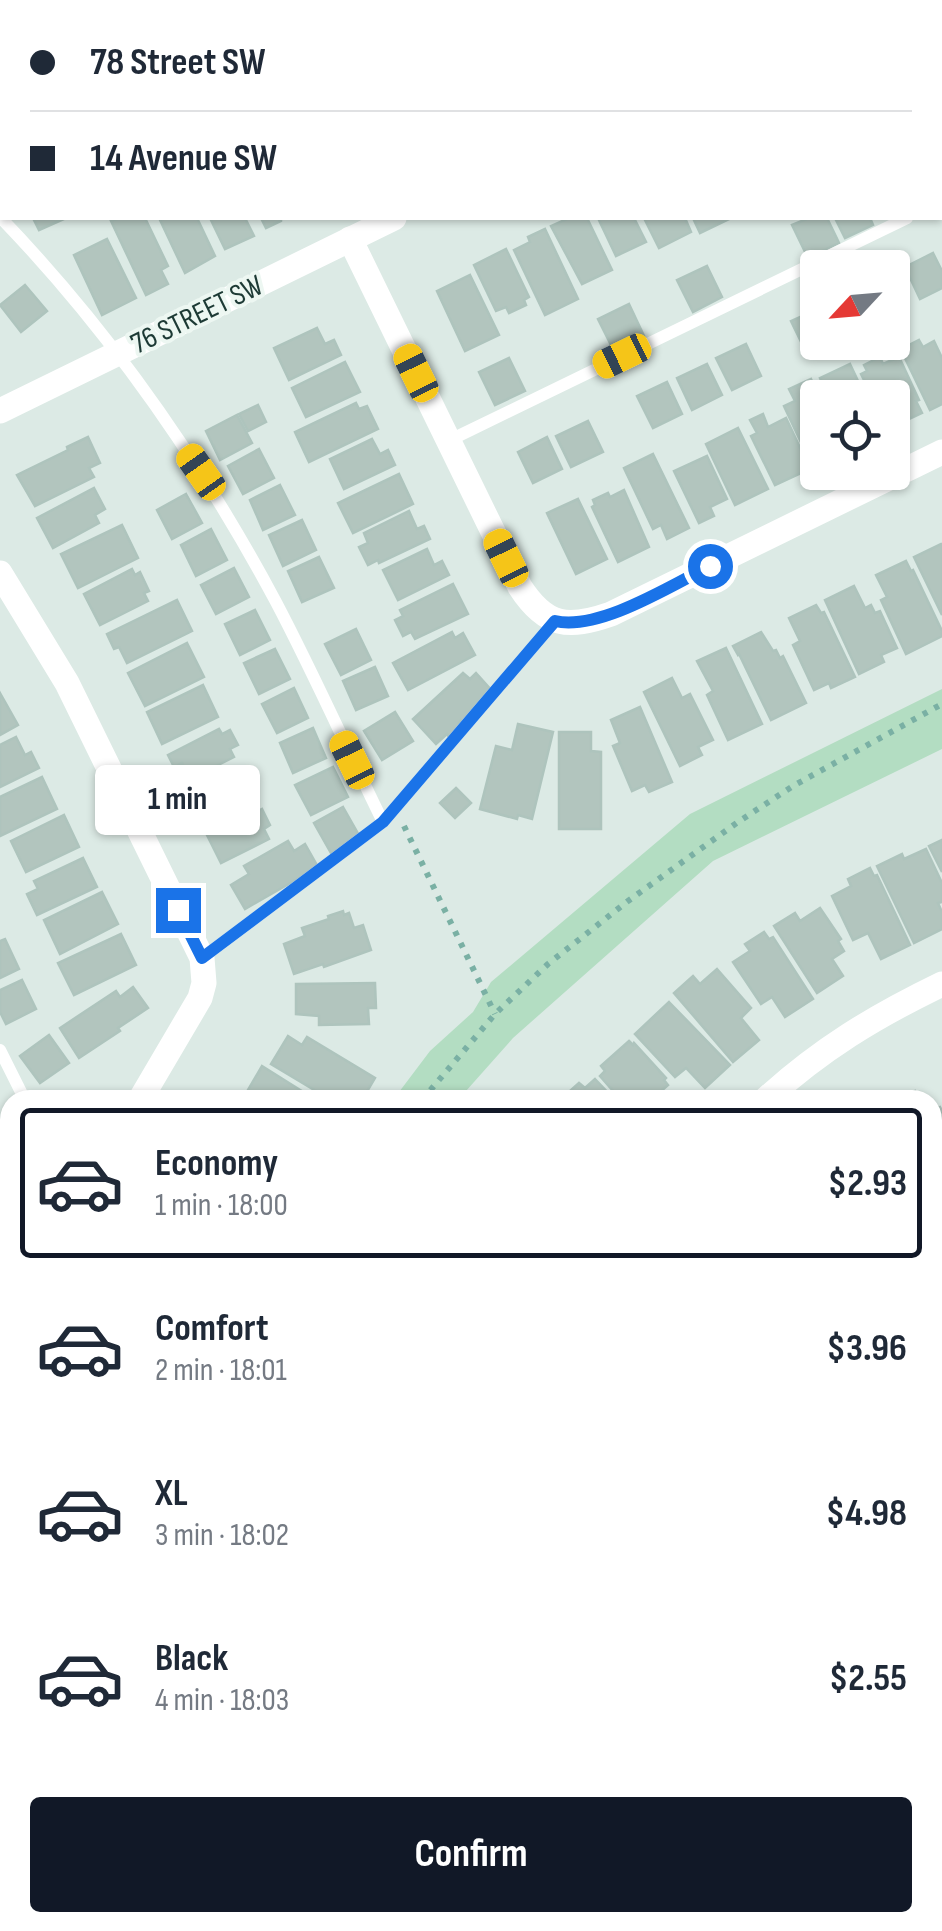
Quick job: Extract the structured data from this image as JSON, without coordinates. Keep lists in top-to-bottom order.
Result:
{
  "streets": {
    "street": ["76 STREET SW"]
  },
  "north": "bottom left",
  "page": {
    "banner": ["78 Street SW", "14 Avenue SW"],
    "bubble": "1 min",
    "list": [
      {
        "name": "Economy",
        "note": "1 min · 18:00",
        "value": "$2.93"
      },
      {
        "name": "Comfort",
        "note": "2 min · 18:01",
        "value": "$3.96"
      },
      {
        "name": "XL",
        "note": "3 min · 18:02",
        "value": "$4.98"
      },
      {
        "name": "Black",
        "note": "4 min · 18:03",
        "value": "$2.55"
      }
    ],
    "buttons": "Confirm"
  }
}
